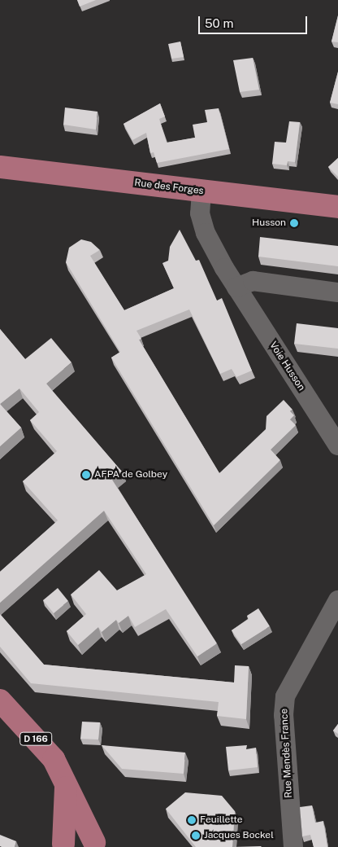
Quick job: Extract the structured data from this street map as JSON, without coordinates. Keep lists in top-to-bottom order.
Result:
{
  "streets": {
    "main road": ["Rue des Forges", "D 166"],
    "street": ["Voie Husson", "Rue Mendès France"]
  },
  "crossings": [
    ["Rue des Forges", "Voie Husson"]
  ],
  "places": [
    "Husson",
    "AFPA de Golbey",
    "Feuillette",
    "Jacques Bockel"
  ],
  "scale_bar": "50 m"
}
